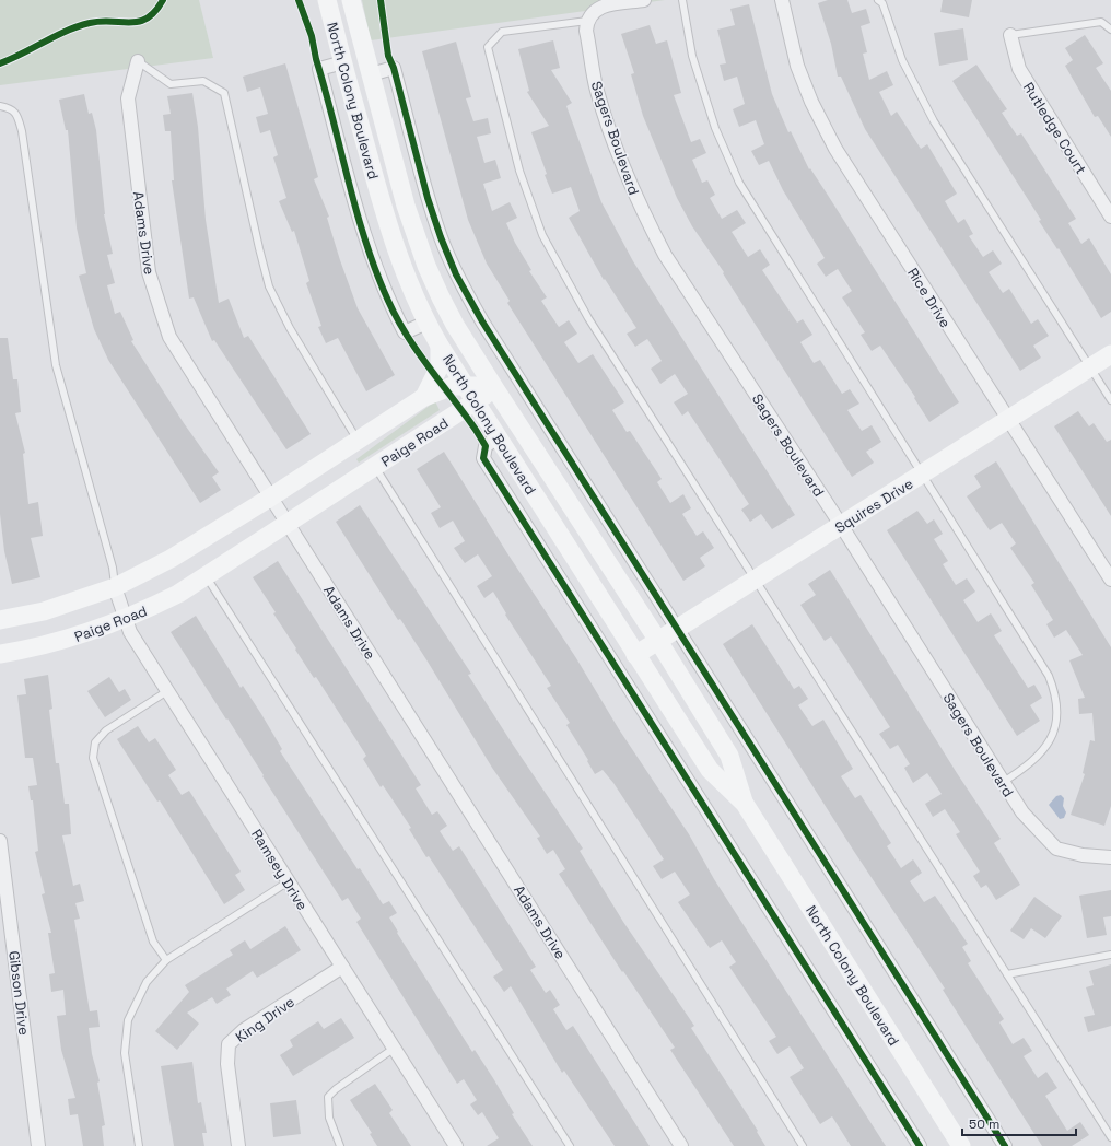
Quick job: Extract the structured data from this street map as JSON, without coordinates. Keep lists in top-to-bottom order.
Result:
{
  "streets": {
    "main road": ["North Colony Boulevard", "Paige Road", "Squires Drive"],
    "street": [
      "Rutledge Court",
      "Sagers Boulevard",
      "Adams Drive",
      "Rice Drive",
      "Ramsey Drive",
      "Gibson Drive",
      "King Drive"
    ]
  },
  "crossings": [
    ["North Colony Boulevard", "Paige Road"],
    ["North Colony Boulevard", "Squires Drive"],
    ["Sagers Boulevard", "Squires Drive"],
    ["Adams Drive", "Paige Road"],
    ["Rice Drive", "Squires Drive"],
    ["Paige Road", "Ramsey Drive"],
    ["Ramsey Drive", "King Drive"]
  ],
  "scale_bar": "50 m"
}
